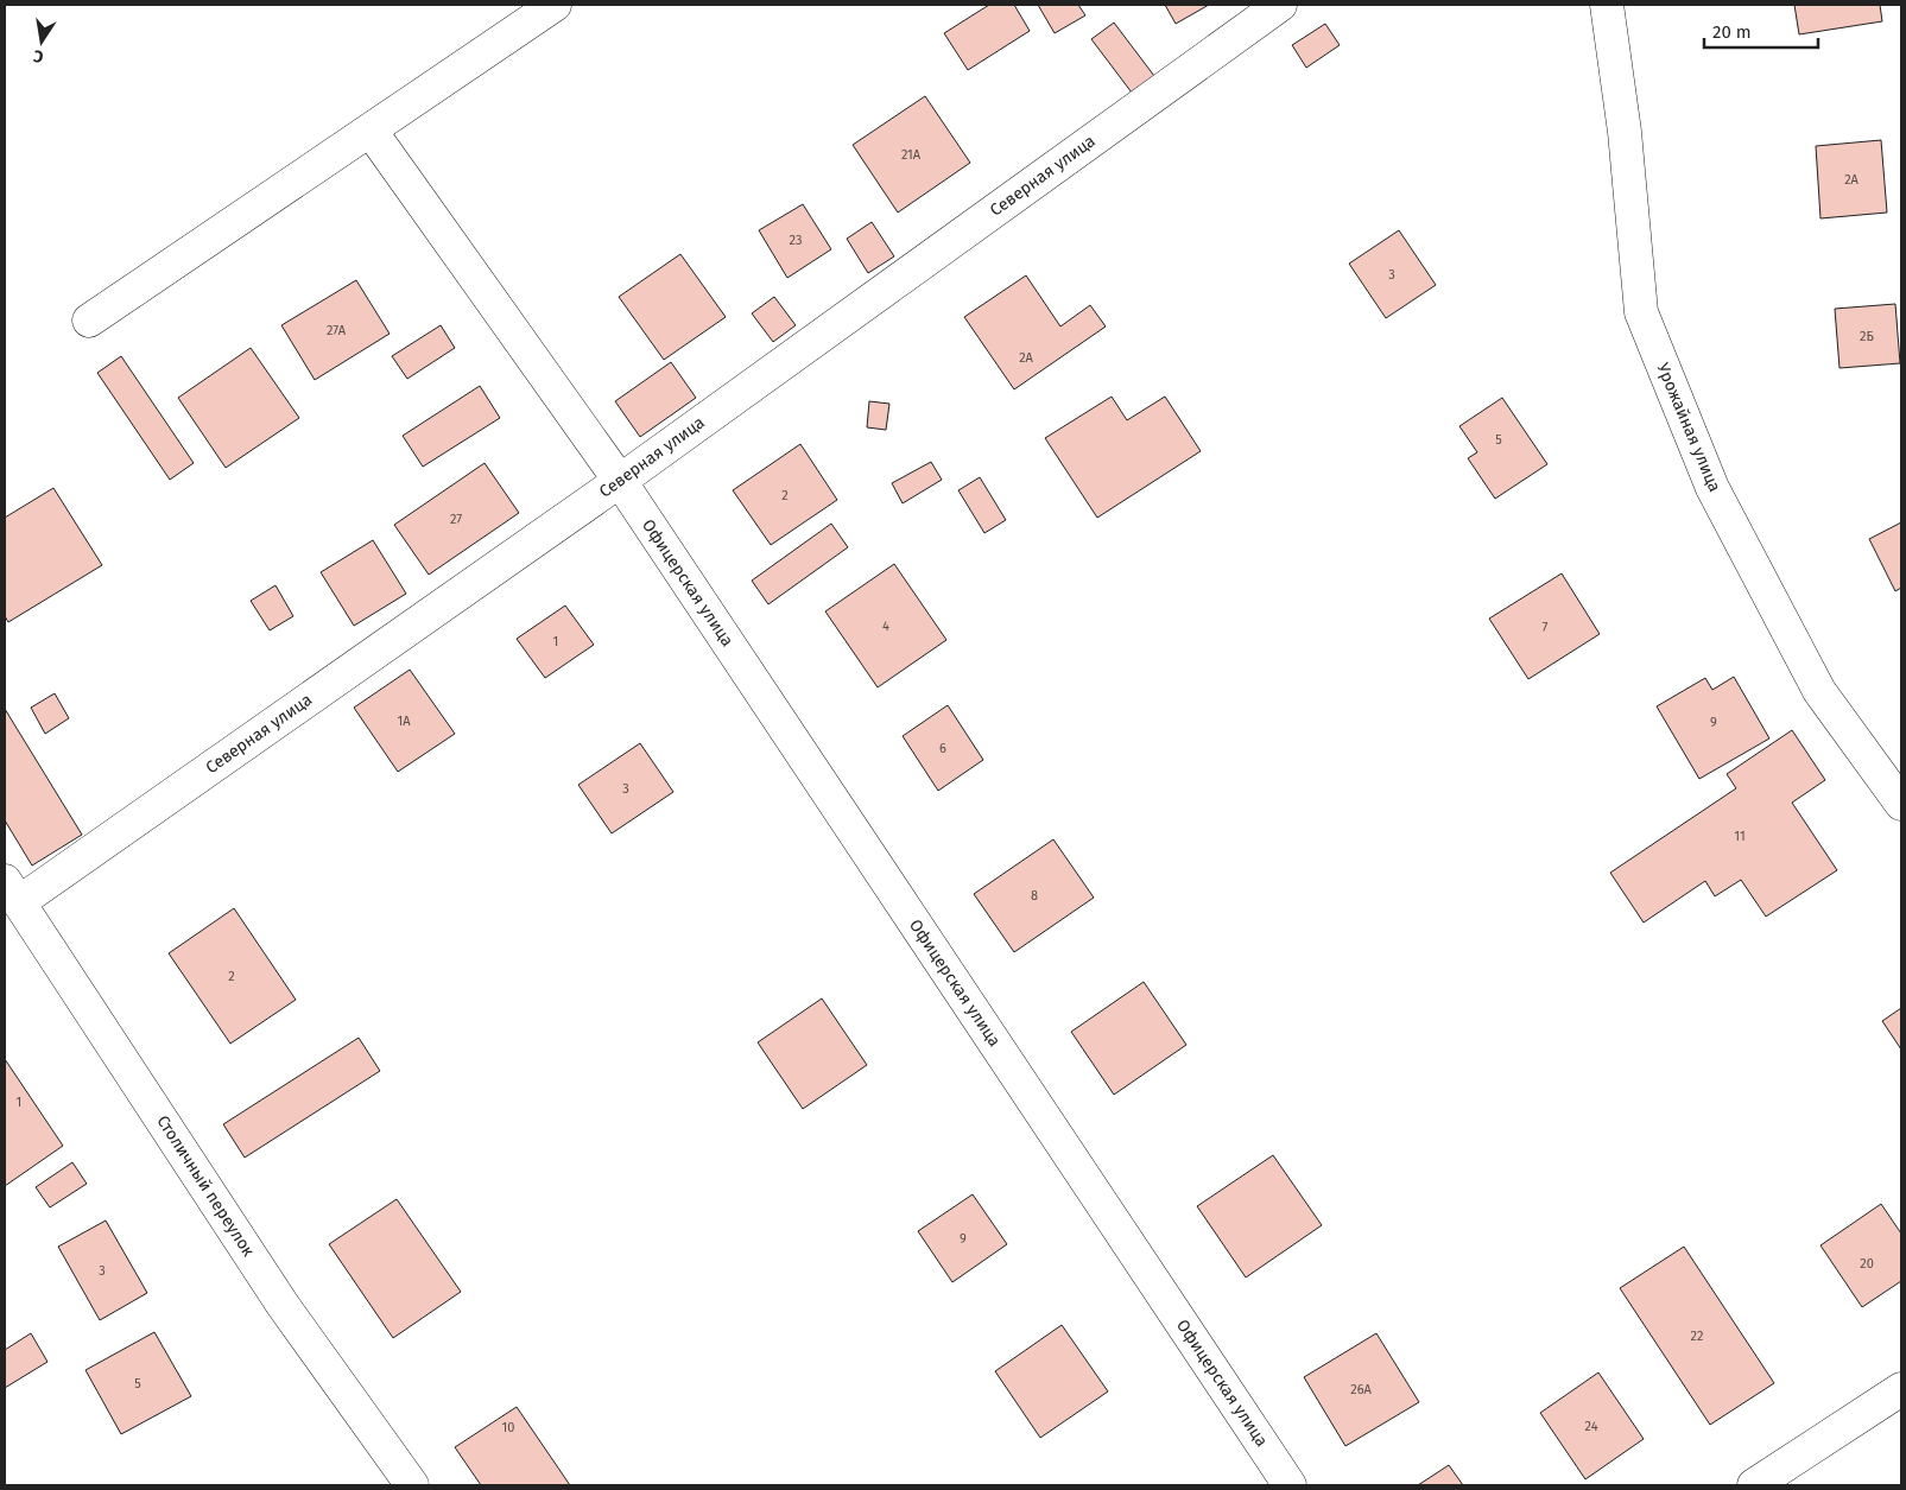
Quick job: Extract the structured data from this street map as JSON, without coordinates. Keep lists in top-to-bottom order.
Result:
{
  "streets": {
    "street": [
      "Северная улица",
      "Урожайная улица",
      "Офицерская улица",
      "Столичный переулок"
    ]
  },
  "crossings": [
    ["Северная улица", "Офицерская улица"],
    ["Северная улица", "Столичный переулок"]
  ],
  "house_numbers": [
    "21А",
    "2А",
    "23",
    "3",
    "27А",
    "2Б",
    "2А",
    "5",
    "2",
    "27",
    "4",
    "7",
    "1",
    "1А",
    "9",
    "6",
    "3",
    "11",
    "8",
    "2",
    "1",
    "9",
    "20",
    "3",
    "22",
    "5",
    "26А",
    "24",
    "10"
  ],
  "scale_bar": "20 m",
  "north": "bottom"
}
